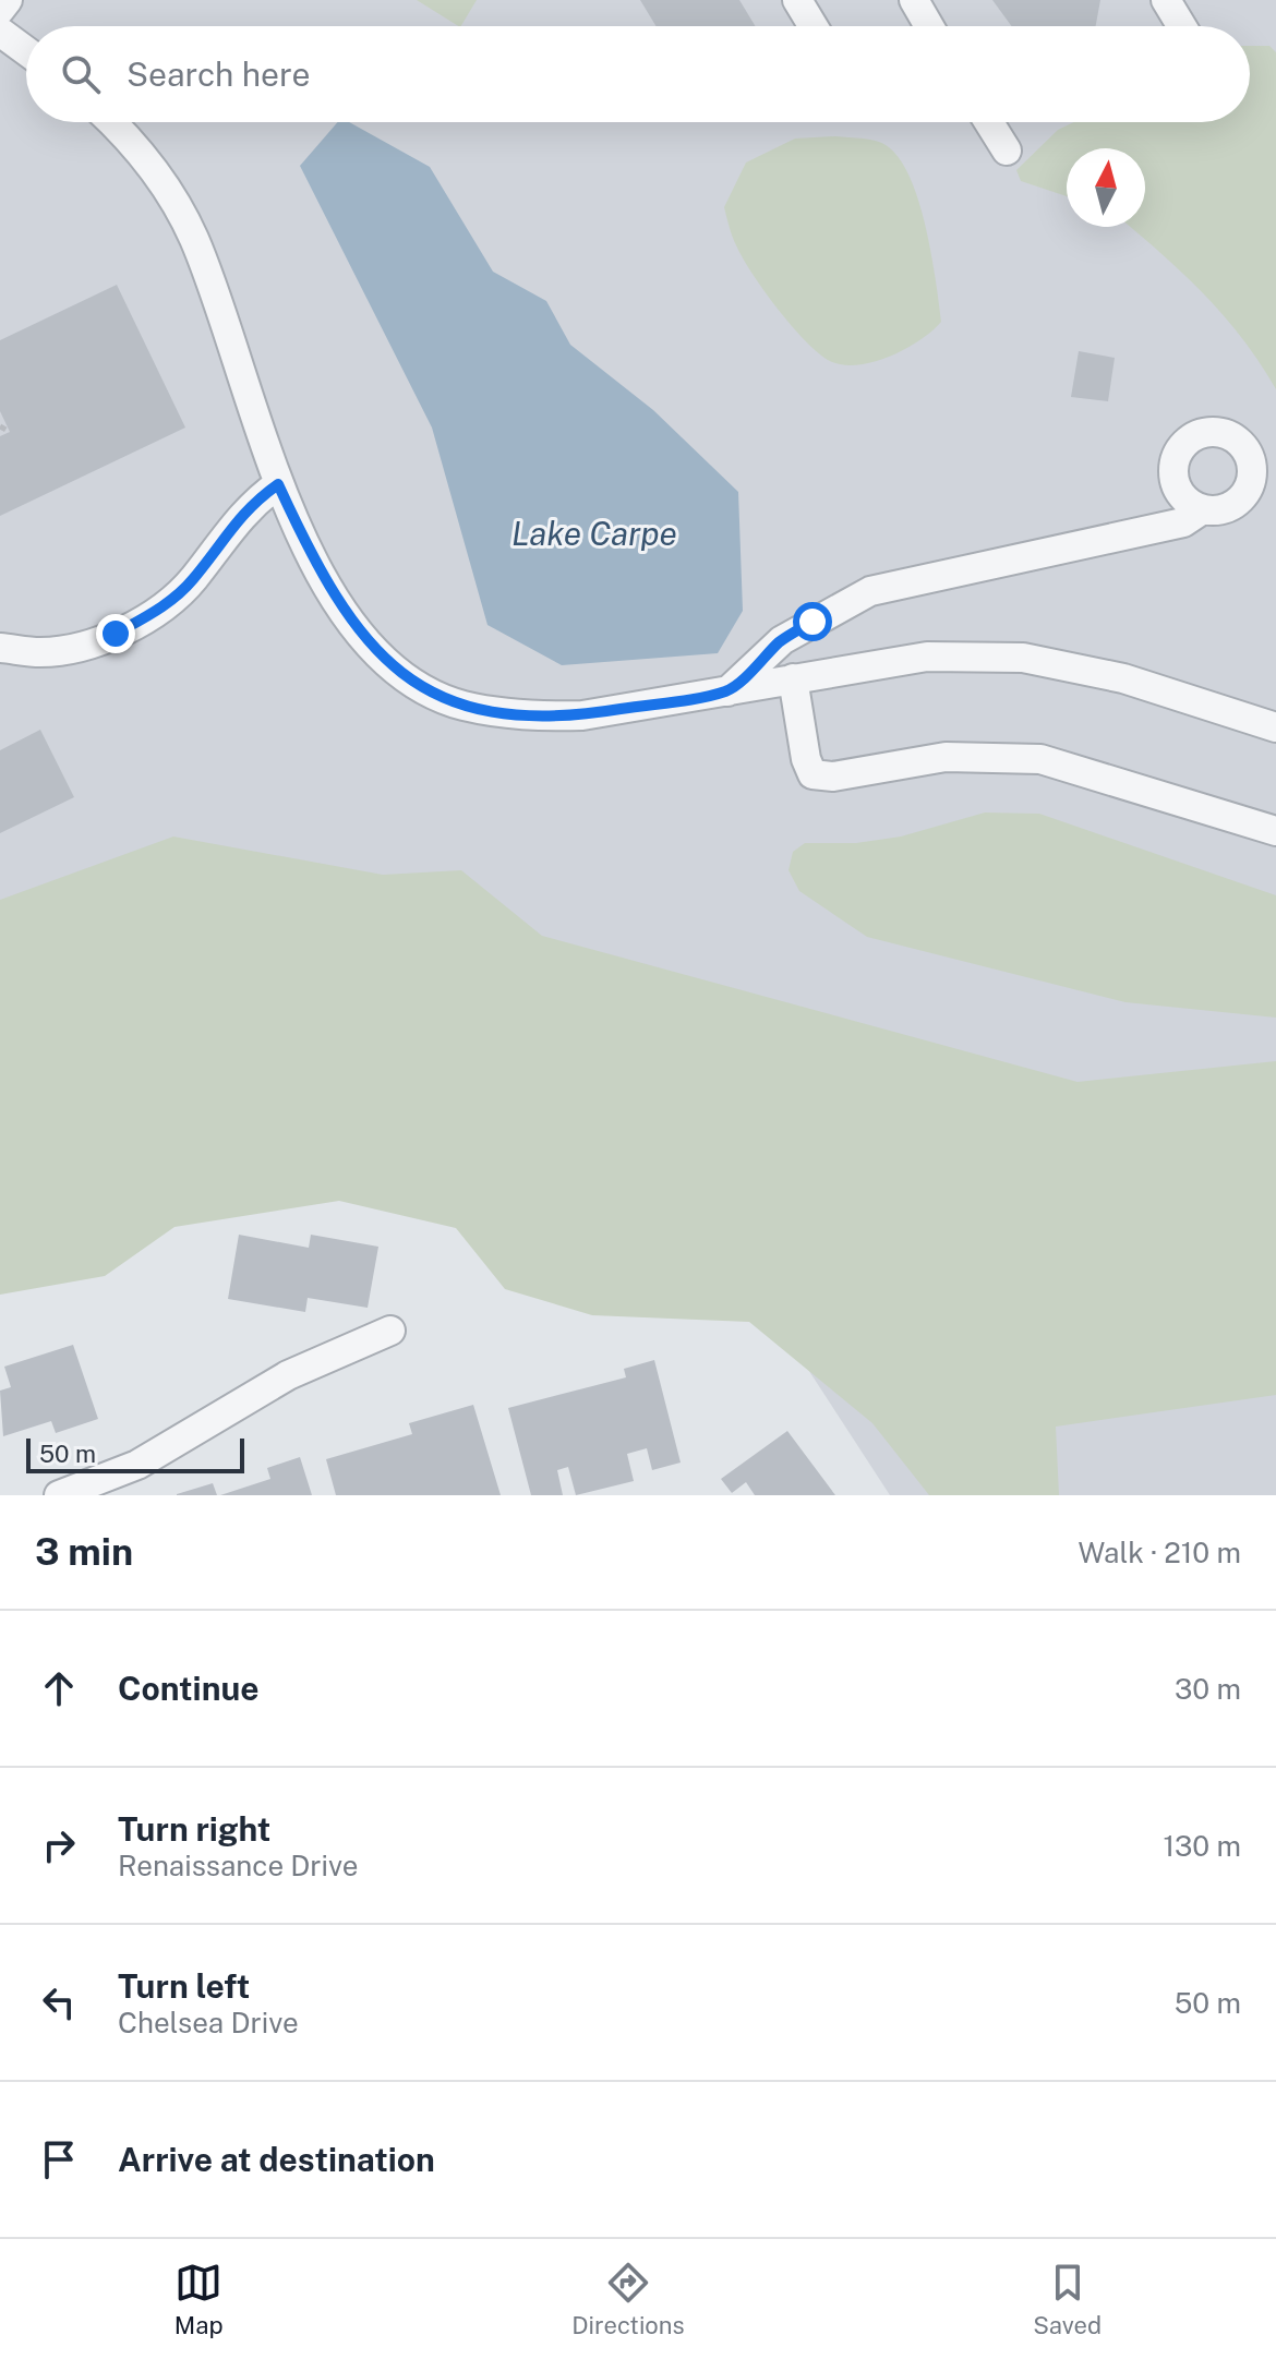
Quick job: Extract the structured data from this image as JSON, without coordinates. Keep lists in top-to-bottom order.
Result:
{
  "water": ["Lake Carpe"],
  "scale_bar": "50 m",
  "north": "top",
  "page": {
    "search": "Search here",
    "scale": "50 m",
    "heading": ["3 min", "Walk · 210 m"],
    "list": [
      ["Continue", "30 m"],
      ["Turn right", "Renaissance Drive", "130 m"],
      ["Turn left", "Chelsea Drive", "50 m"],
      "Arrive at destination"
    ],
    "nav": ["Map", "Directions", "Saved"]
  }
}
